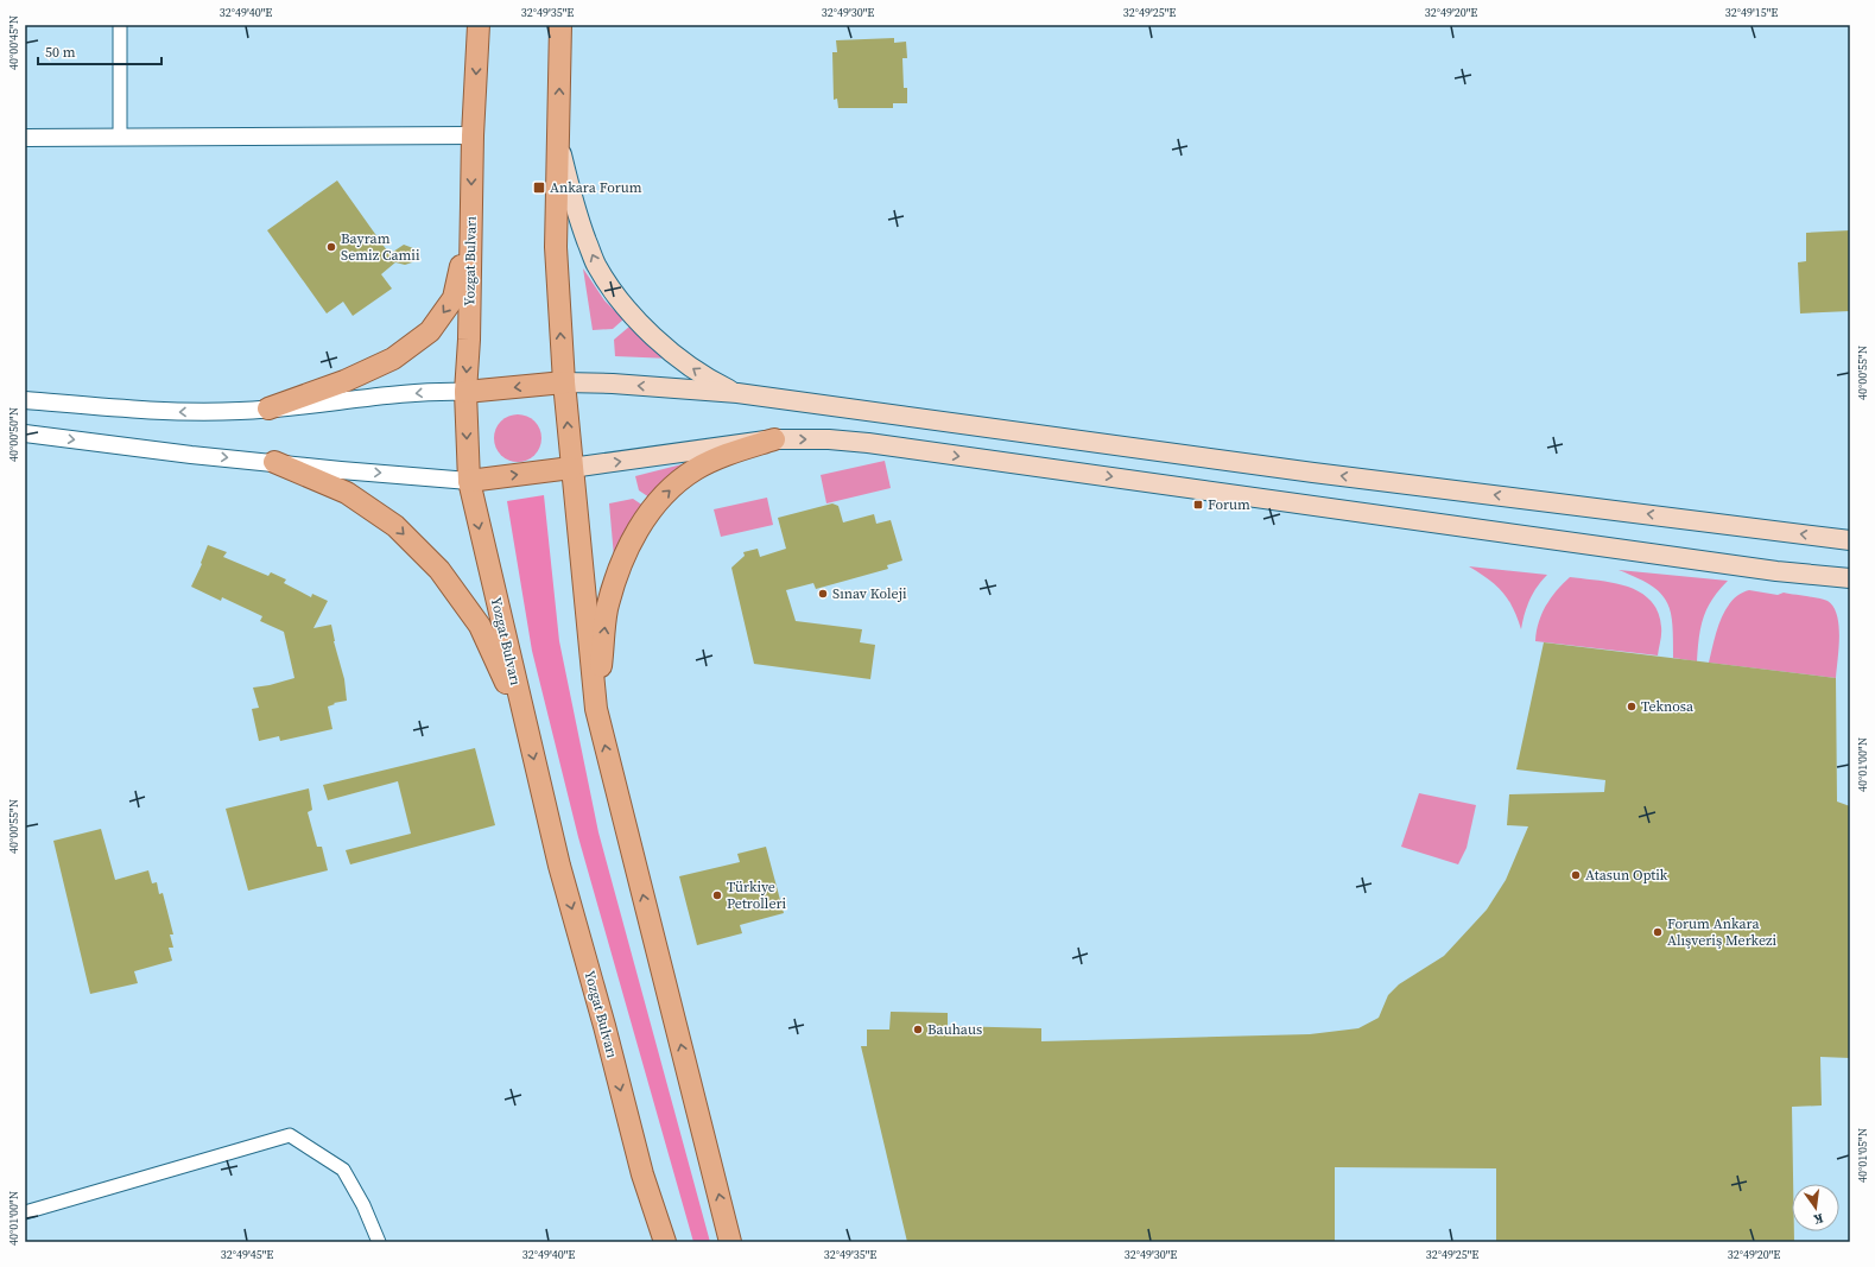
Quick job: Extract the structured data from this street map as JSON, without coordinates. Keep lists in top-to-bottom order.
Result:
{
  "streets": {
    "main road": ["Yozgat Bulvarı"]
  },
  "places": {
    "transit": ["Ankara Forum", "Forum"],
    "other": [
      "Bayram Semiz Camii",
      "Sınav Koleji",
      "Teknosa",
      "Atasun Optik",
      "Türkiye Petrolleri",
      "Forum Ankara Alışveriş Merkezi",
      "Bauhaus"
    ]
  },
  "scale_bar": "50 m",
  "north": "bottom",
  "coordinates": [
    "32°49'40\"E",
    "32°49'35\"E",
    "32°49'30\"E",
    "32°49'25\"E",
    "32°49'20\"E",
    "32°49'15\"E",
    "40°00'45\"N",
    "40°00'55\"N",
    "40°00'50\"N",
    "40°01'00\"N",
    "40°01'05\"N",
    "32°49'45\"E"
  ]
}
